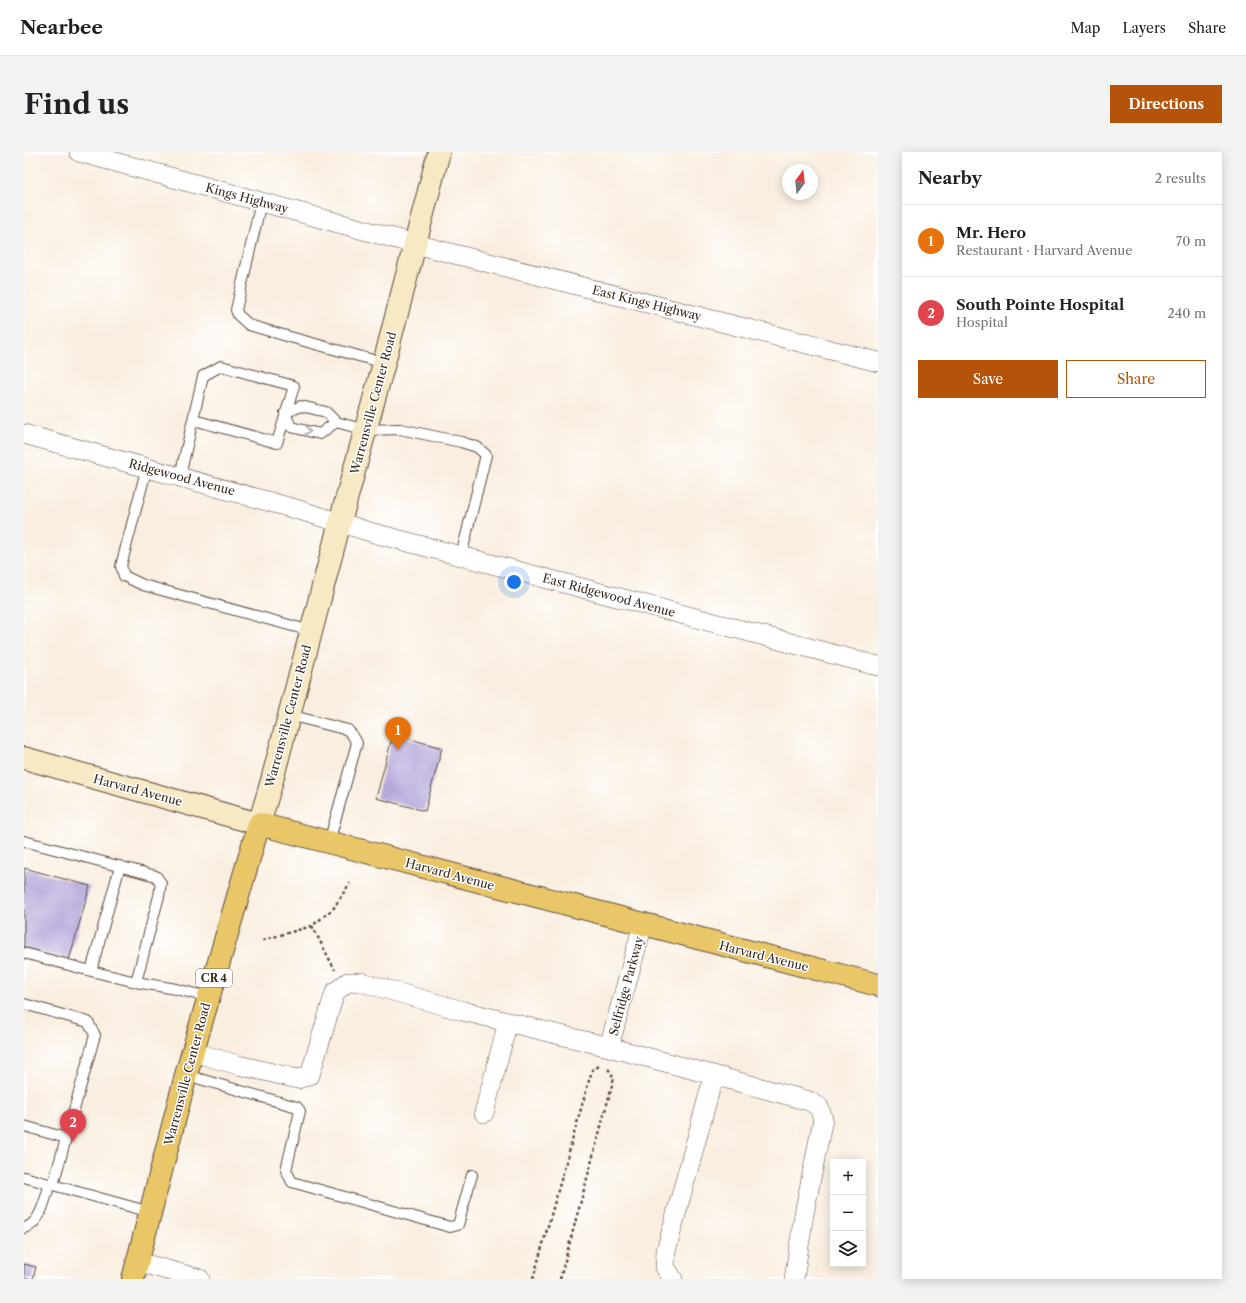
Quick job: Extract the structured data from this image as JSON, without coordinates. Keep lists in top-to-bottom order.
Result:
{
  "streets": {
    "main road": ["Warrensville Center Road", "Harvard Avenue", "CR 4"],
    "street": [
      "Kings Highway",
      "East Kings Highway",
      "Ridgewood Avenue",
      "East Ridgewood Avenue",
      "Selfridge Parkway"
    ]
  },
  "crossings": [
    ["Kings Highway", "East Kings Highway"],
    ["Kings Highway", "Warrensville Center Road"],
    ["East Kings Highway", "Warrensville Center Road"],
    ["Warrensville Center Road", "Ridgewood Avenue"],
    ["Warrensville Center Road", "East Ridgewood Avenue"],
    ["Warrensville Center Road", "Harvard Avenue"],
    ["Ridgewood Avenue", "East Ridgewood Avenue"],
    ["Harvard Avenue", "Selfridge Parkway"]
  ],
  "north": "top",
  "page": {
    "header": "Nearbee",
    "nav": ["Map", "Layers", "Share"],
    "buttons": [
      "Directions",
      ["Save", "Share"]
    ],
    "title": "Find us",
    "heading": ["Nearby", "2 results"],
    "list": [
      {
        "mark": "1",
        "name": "Mr. Hero",
        "note": "Restaurant · Harvard Avenue",
        "value": "70 m"
      },
      {
        "mark": "2",
        "name": "South Pointe Hospital",
        "note": "Hospital",
        "value": "240 m"
      }
    ],
    "pins": ["1", "2"],
    "map_buttons": ["+", "−"]
  }
}
